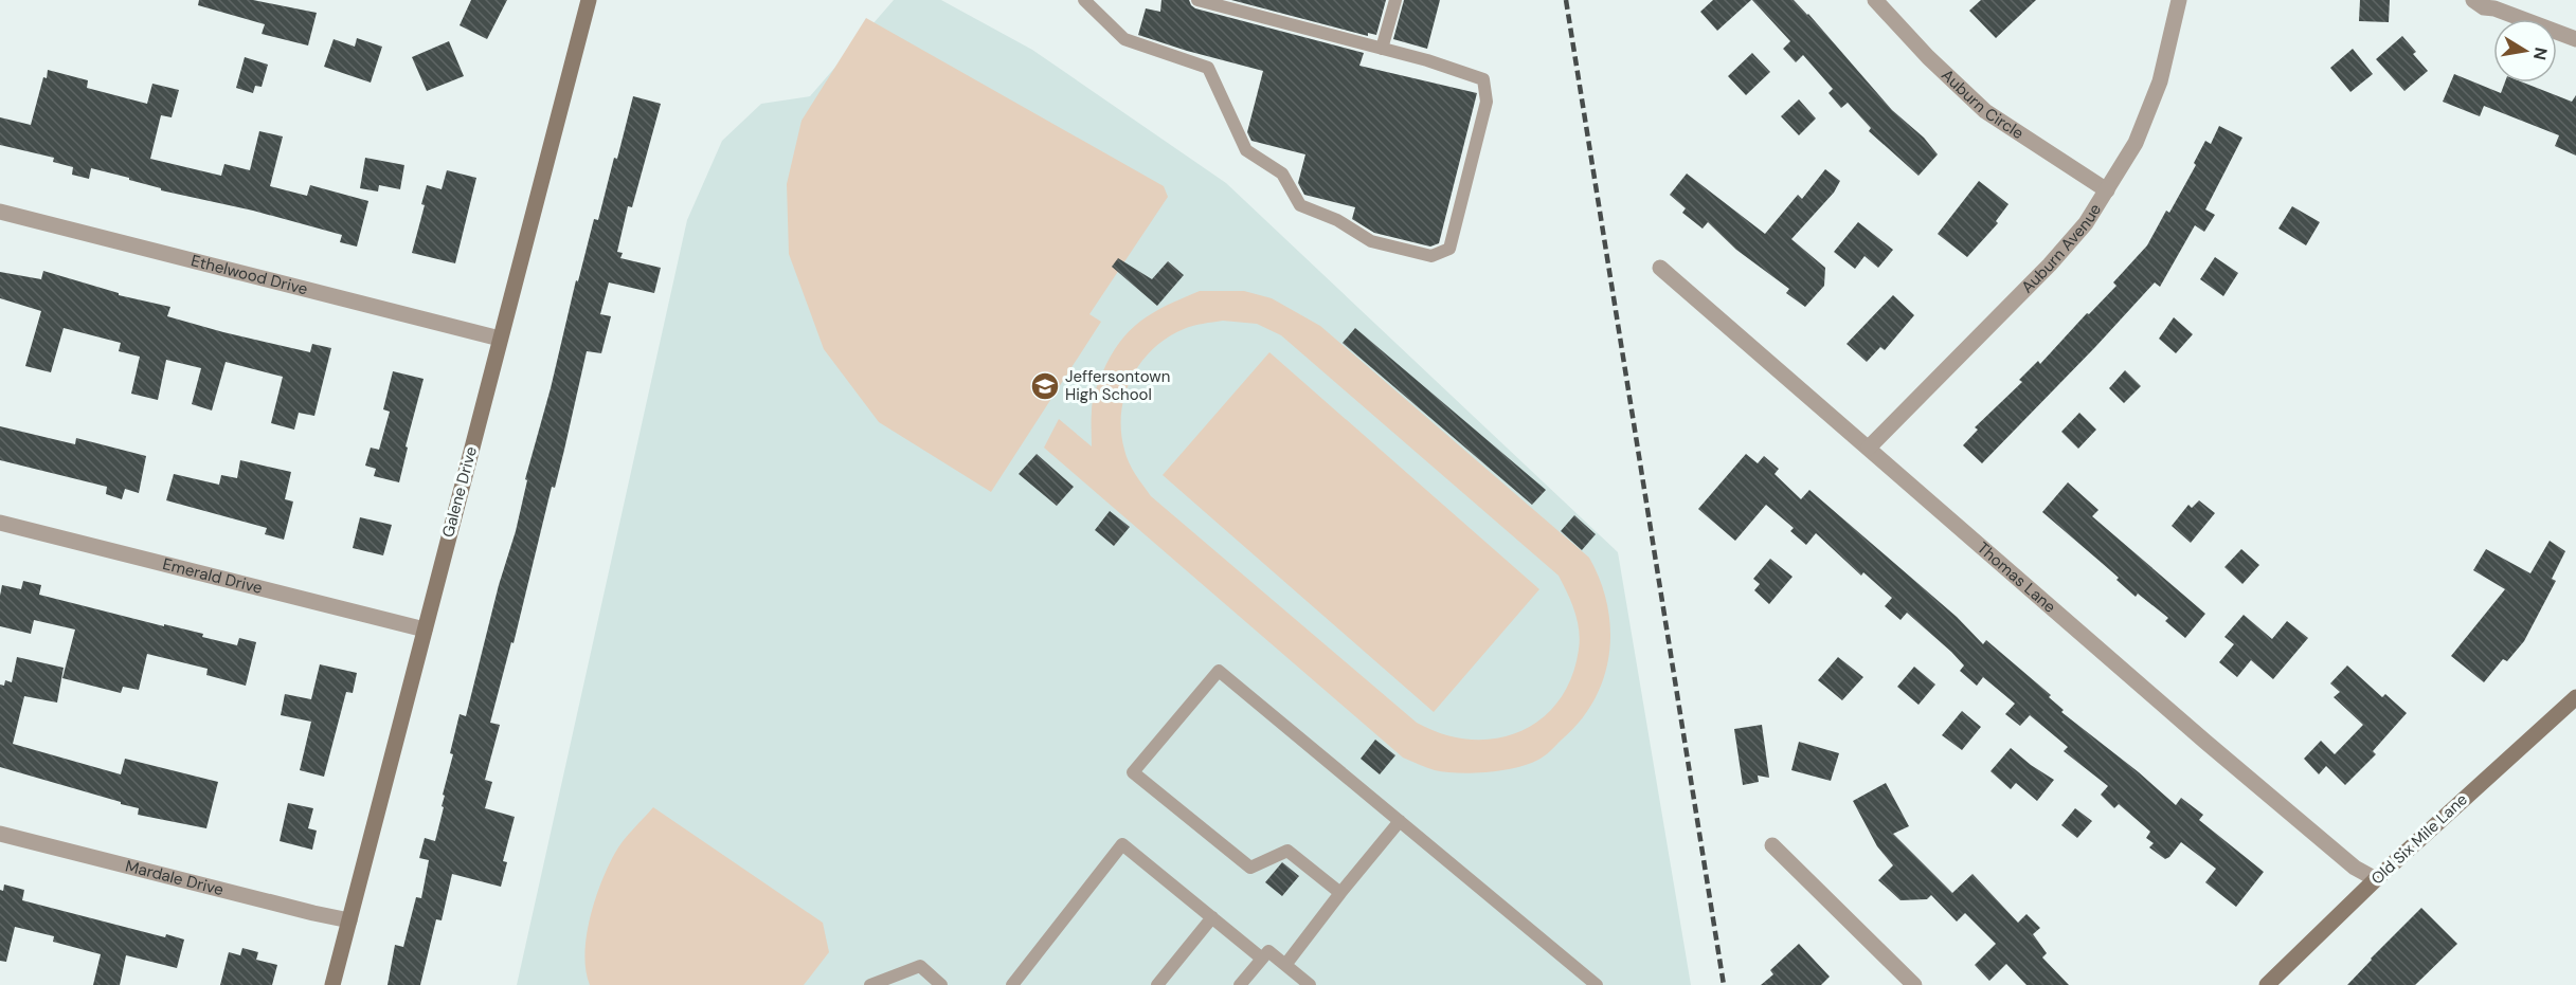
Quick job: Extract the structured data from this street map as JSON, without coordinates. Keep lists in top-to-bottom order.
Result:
{
  "streets": {
    "street": [
      "Auburn Circle",
      "Auburn Avenue",
      "Ethelwood Drive",
      "Galene Drive",
      "Emerald Drive",
      "Thomas Lane",
      "Old Six Mile Lane",
      "Mardale Drive"
    ]
  },
  "crossings": [
    ["Auburn Circle", "Auburn Avenue"],
    ["Auburn Avenue", "Thomas Lane"],
    ["Ethelwood Drive", "Galene Drive"],
    ["Galene Drive", "Emerald Drive"],
    ["Galene Drive", "Mardale Drive"],
    ["Thomas Lane", "Old Six Mile Lane"]
  ],
  "places": {
    "school or university": ["Jeffersontown High School"]
  },
  "north": "right"
}
